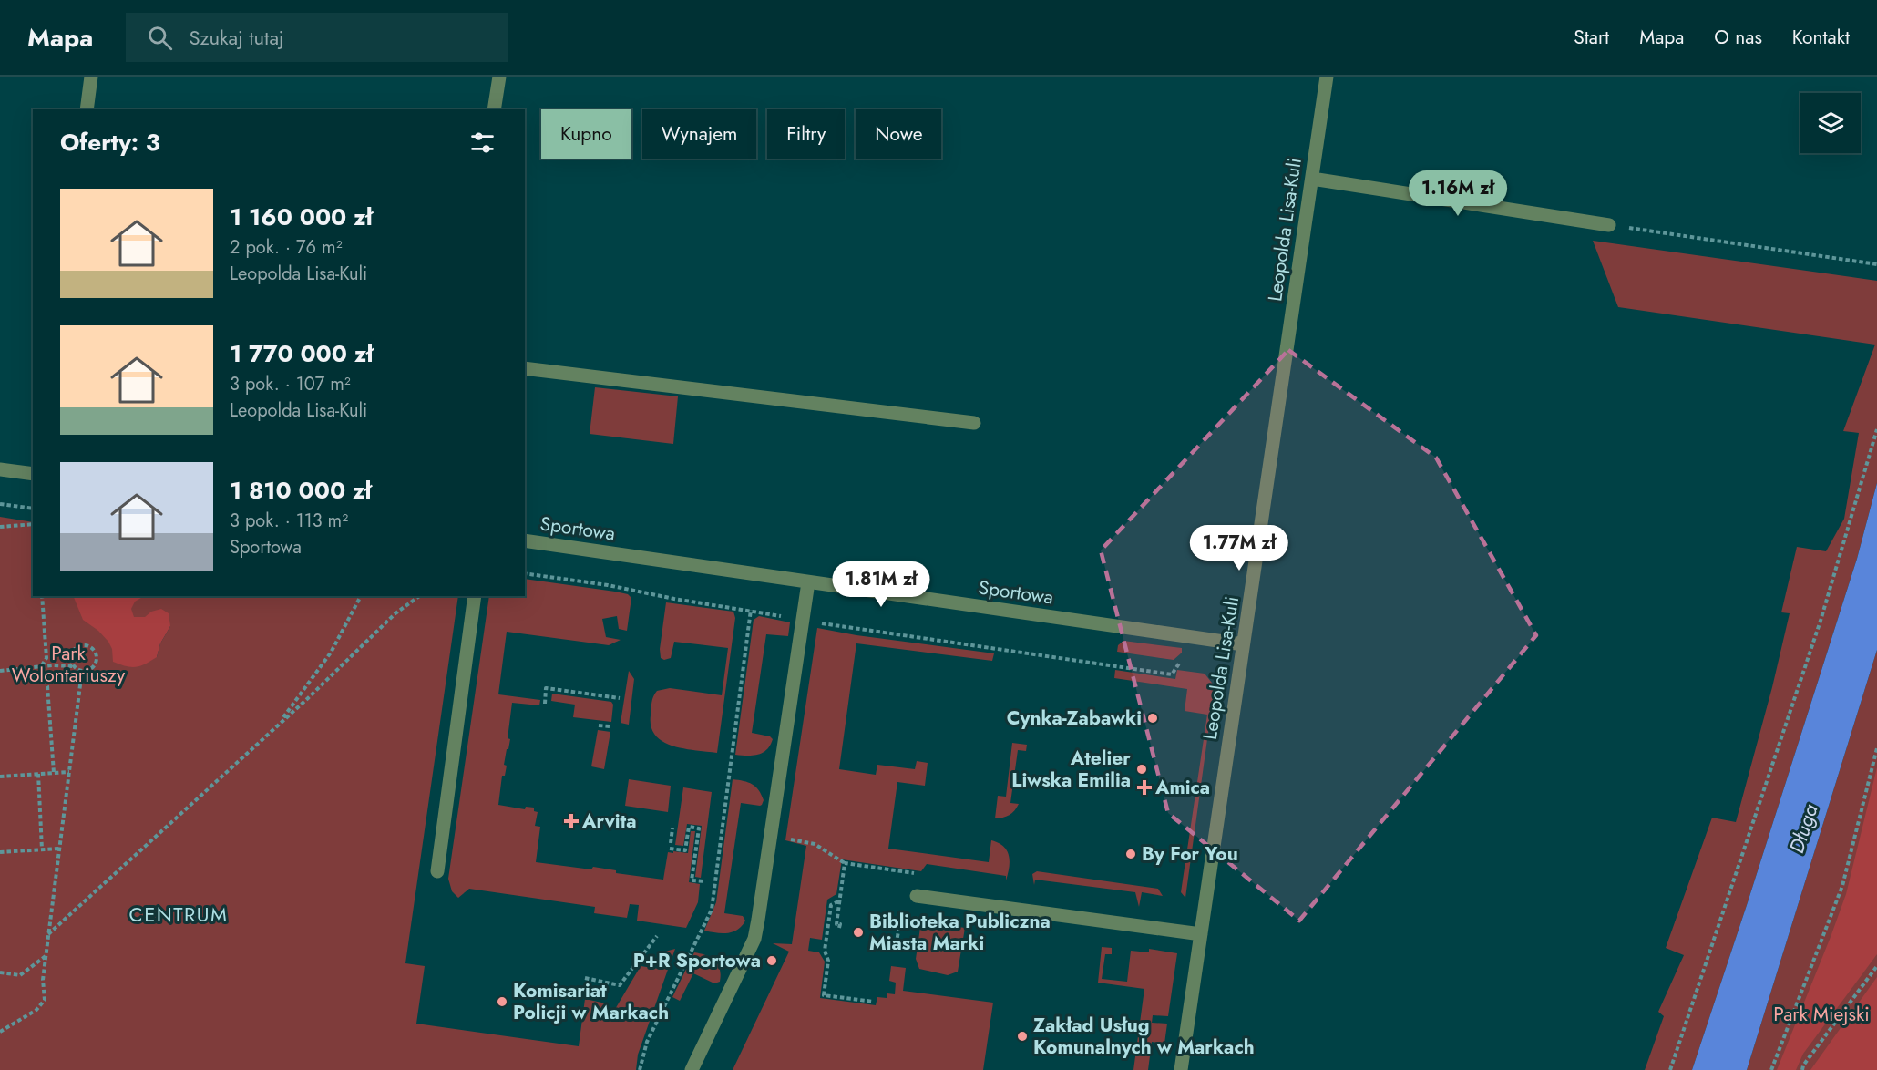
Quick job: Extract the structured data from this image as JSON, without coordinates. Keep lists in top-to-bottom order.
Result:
{
  "streets": {
    "street": ["Leopolda Lisa-Kuli", "Sportowa"]
  },
  "crossings": [
    ["Leopolda Lisa-Kuli", "Sportowa"]
  ],
  "districts": ["CENTRUM"],
  "water": ["Długa"],
  "parks": ["Park Wolontariuszy", "Park Miejski"],
  "places": {
    "other": [
      "Cynka-Zabawki",
      "Atelier Liwska Emilia",
      "By For You",
      "Biblioteka Publiczna Miasta Marki",
      "P+R Sportowa",
      "Komisariat Policji w Markach",
      "Zakład Usług Komunalnych w Markach"
    ],
    "health": ["Amica", "Arvita"]
  },
  "page": {
    "header": "Mapa",
    "search": "Szukaj tutaj",
    "nav": [
      "Start",
      "Mapa",
      "O nas",
      "Kontakt"
    ],
    "chip": [
      "Kupno",
      "Wynajem",
      "Filtry",
      "Nowe"
    ],
    "heading": "Oferty: 3",
    "price": ["1.16M zł", "1.77M zł", "1.81M zł"],
    "list": [
      {
        "name": "1 160 000 zł",
        "note": "2 pok. · 76 m² · Leopolda Lisa-Kuli"
      },
      {
        "name": "1 770 000 zł",
        "note": "3 pok. · 107 m² · Leopolda Lisa-Kuli"
      },
      {
        "name": "1 810 000 zł",
        "note": "3 pok. · 113 m² · Sportowa"
      }
    ]
  }
}
